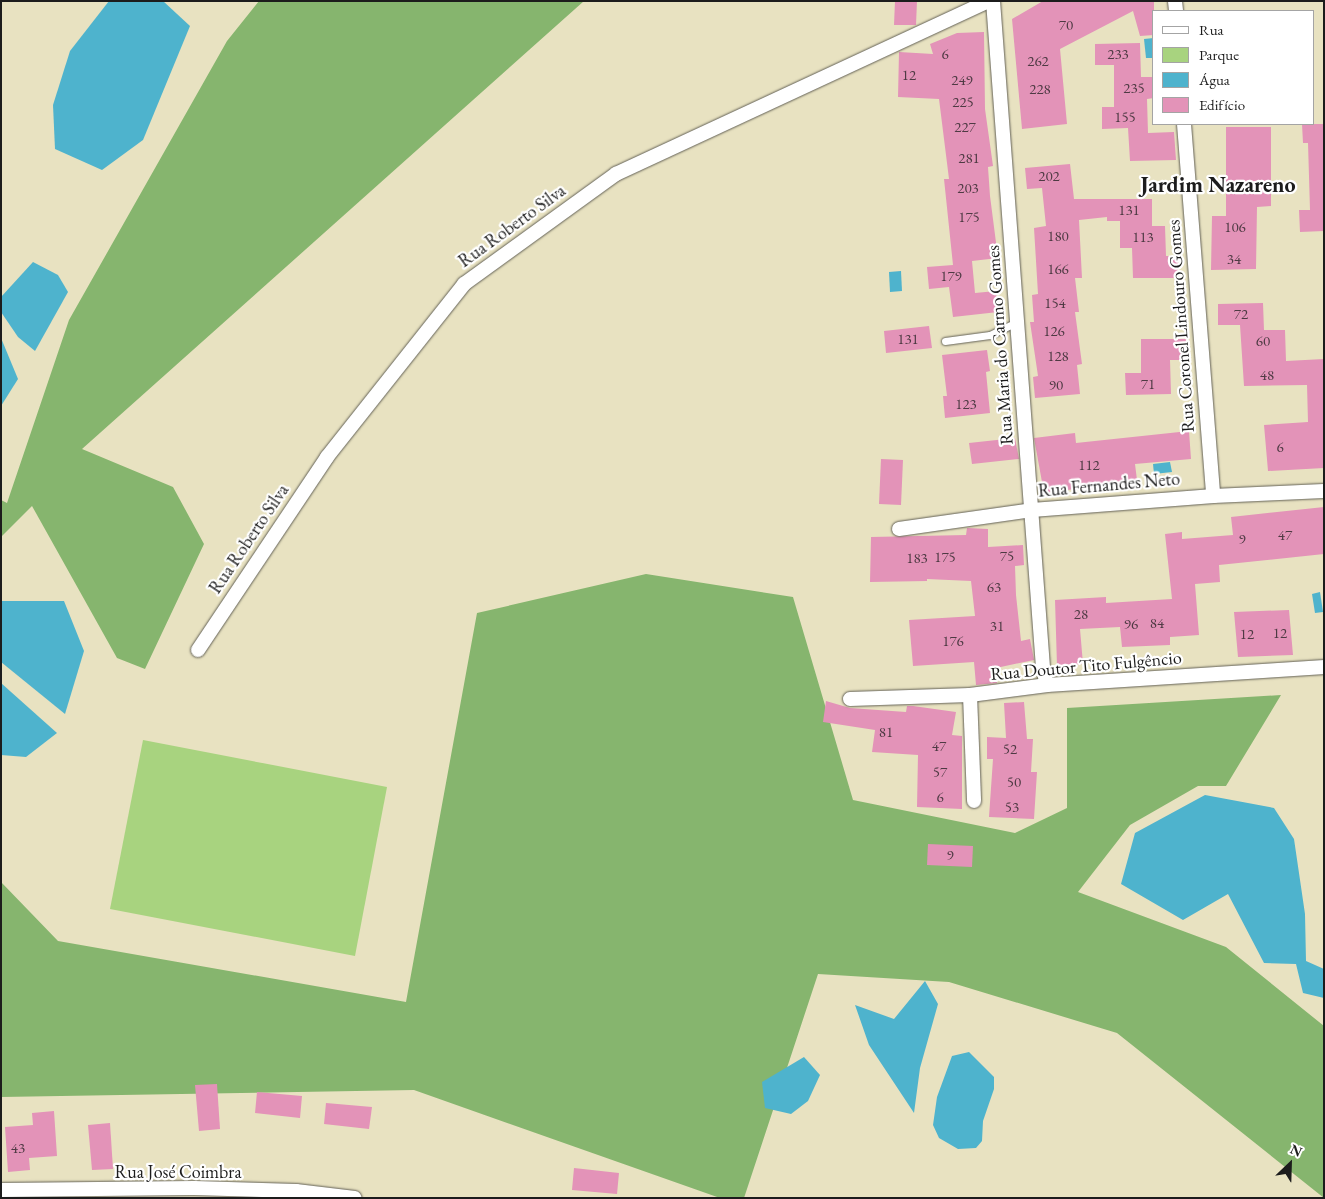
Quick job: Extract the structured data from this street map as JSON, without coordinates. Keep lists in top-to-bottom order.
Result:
{
  "streets": {
    "street": [
      "Rua Roberto Silva",
      "Rua Coronel Lindouro Gomes",
      "Rua Maria do Carmo Gomes",
      "Rua Fernandes Neto",
      "Rua Doutor Tito Fulgêncio",
      "Rua José Coimbra"
    ]
  },
  "crossings": [
    ["Rua Roberto Silva", "Rua Maria do Carmo Gomes"],
    ["Rua Coronel Lindouro Gomes", "Rua Fernandes Neto"],
    ["Rua Maria do Carmo Gomes", "Rua Fernandes Neto"],
    ["Rua Maria do Carmo Gomes", "Rua Doutor Tito Fulgêncio"]
  ],
  "districts": ["Jardim Nazareno"],
  "house_numbers": [
    "70",
    "6",
    "233",
    "262",
    "12",
    "249",
    "235",
    "228",
    "225",
    "155",
    "227",
    "281",
    "202",
    "203",
    "131",
    "175",
    "106",
    "180",
    "113",
    "34",
    "166",
    "179",
    "154",
    "72",
    "126",
    "131",
    "60",
    "128",
    "48",
    "71",
    "90",
    "123",
    "6",
    "112",
    "47",
    "9",
    "75",
    "175",
    "183",
    "63",
    "28",
    "84",
    "96",
    "31",
    "12",
    "12",
    "176",
    "81",
    "47",
    "52",
    "57",
    "50",
    "6",
    "53",
    "9",
    "43"
  ],
  "legend": [
    "Rua",
    "Parque",
    "Água",
    "Edifício"
  ],
  "north": "top right"
}
